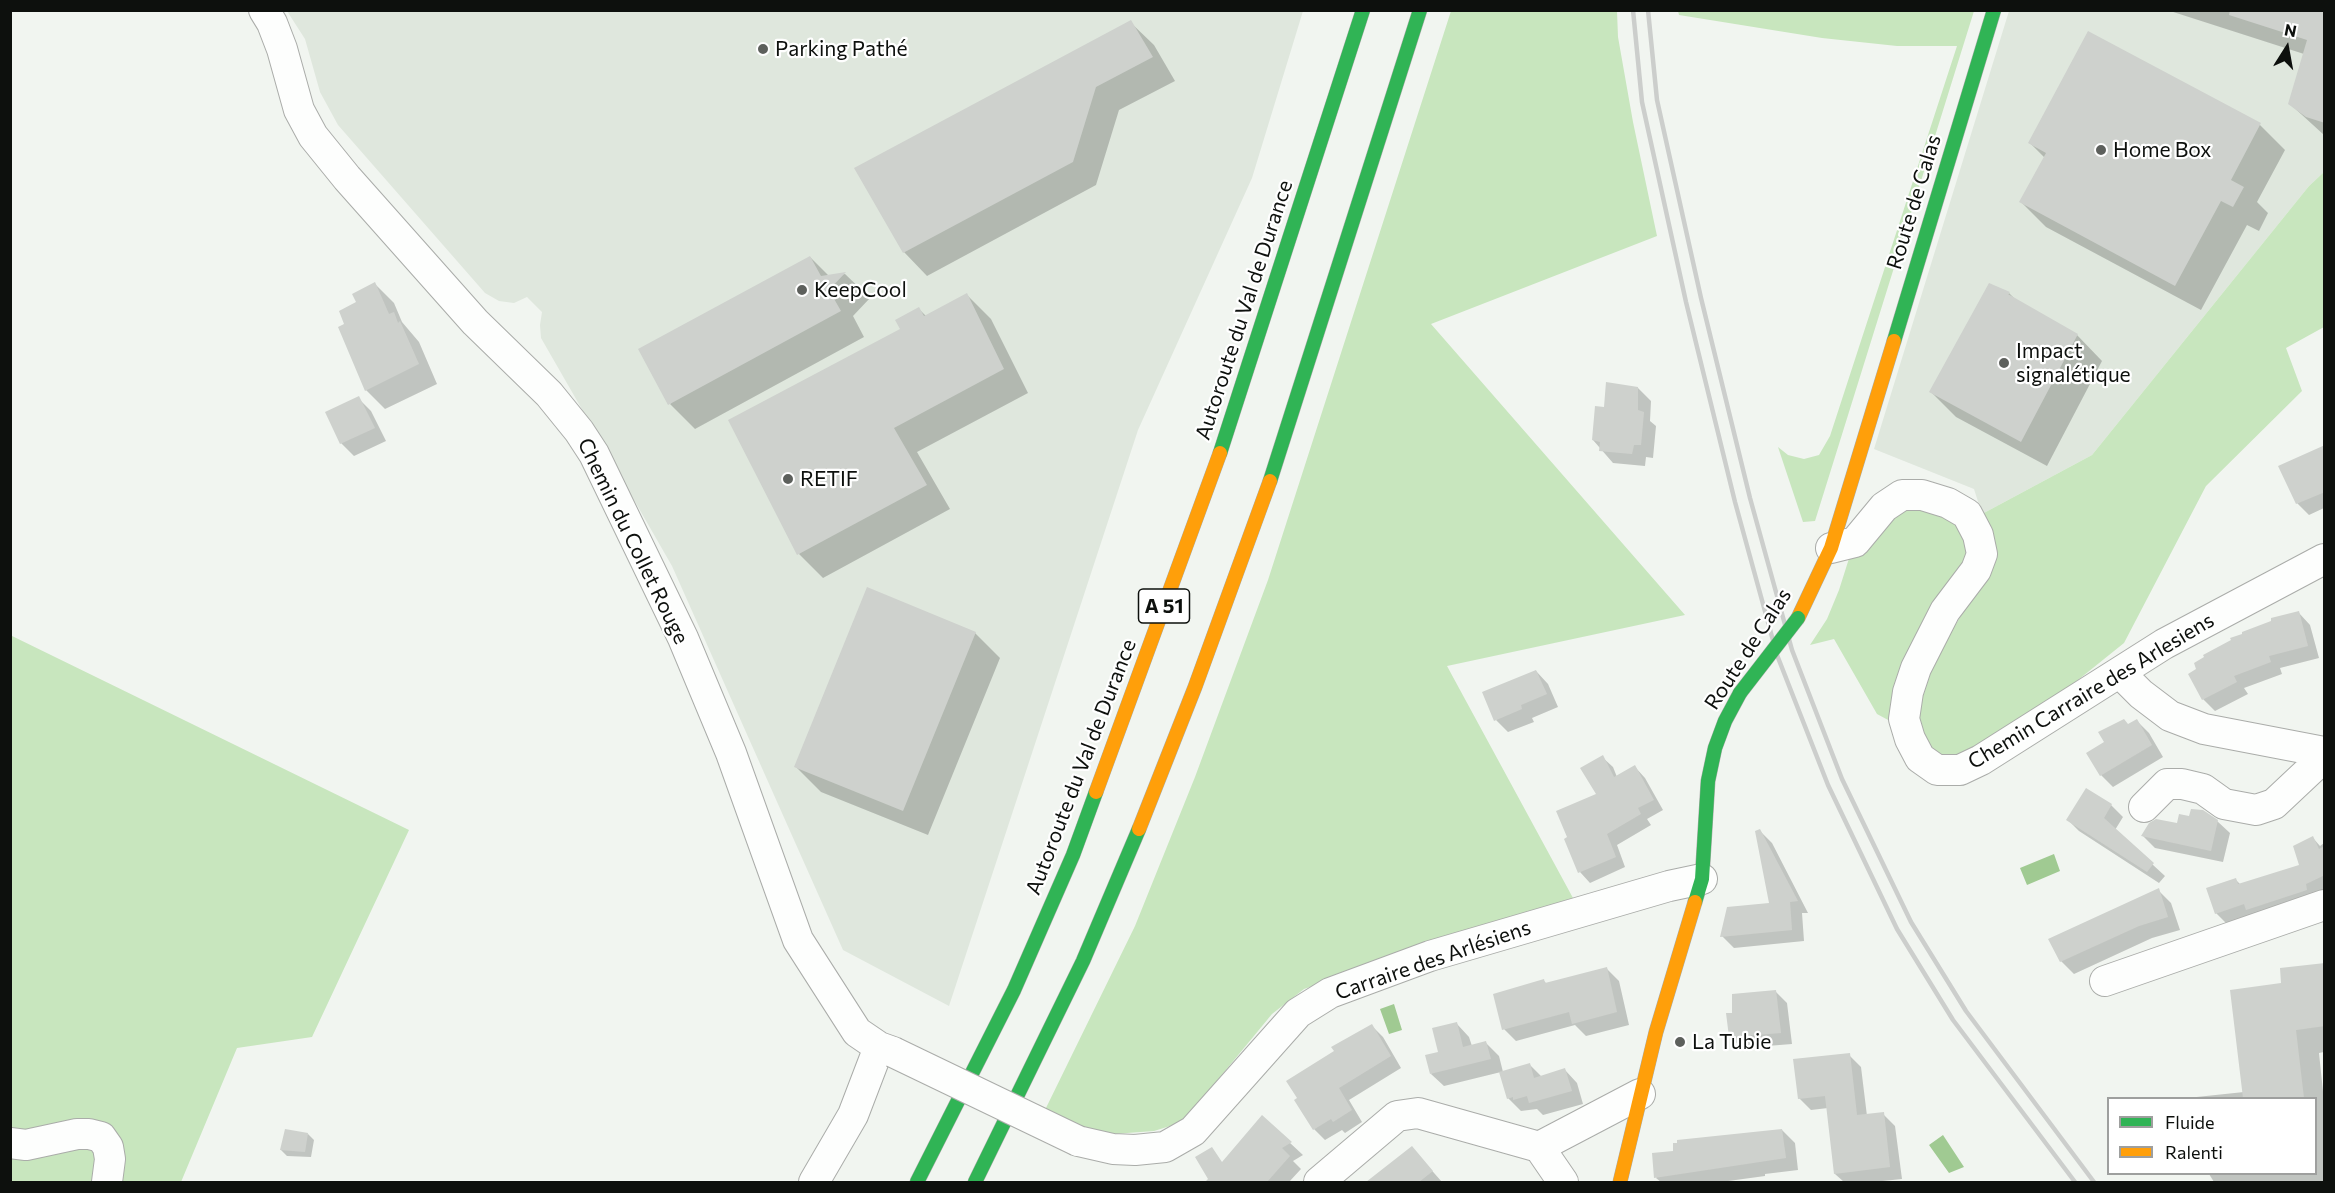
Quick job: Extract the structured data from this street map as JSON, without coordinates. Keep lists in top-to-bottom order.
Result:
{
  "streets": {
    "main road": ["Route de Calas", "Autoroute du Val de Durance", "A 51"],
    "street": ["Chemin du Collet Rouge", "Chemin Carraire des Arlesiens", "Carraire des Arlésiens"]
  },
  "crossings": [
    ["Route de Calas", "Chemin Carraire des Arlesiens"],
    ["Route de Calas", "Carraire des Arlésiens"],
    ["Chemin du Collet Rouge", "Carraire des Arlésiens"]
  ],
  "places": [
    "Parking Pathé",
    "Home Box",
    "KeepCool",
    "Impact signalétique",
    "RETIF",
    "La Tubie"
  ],
  "legend": ["Fluide", "Ralenti"],
  "north": "top"
}
